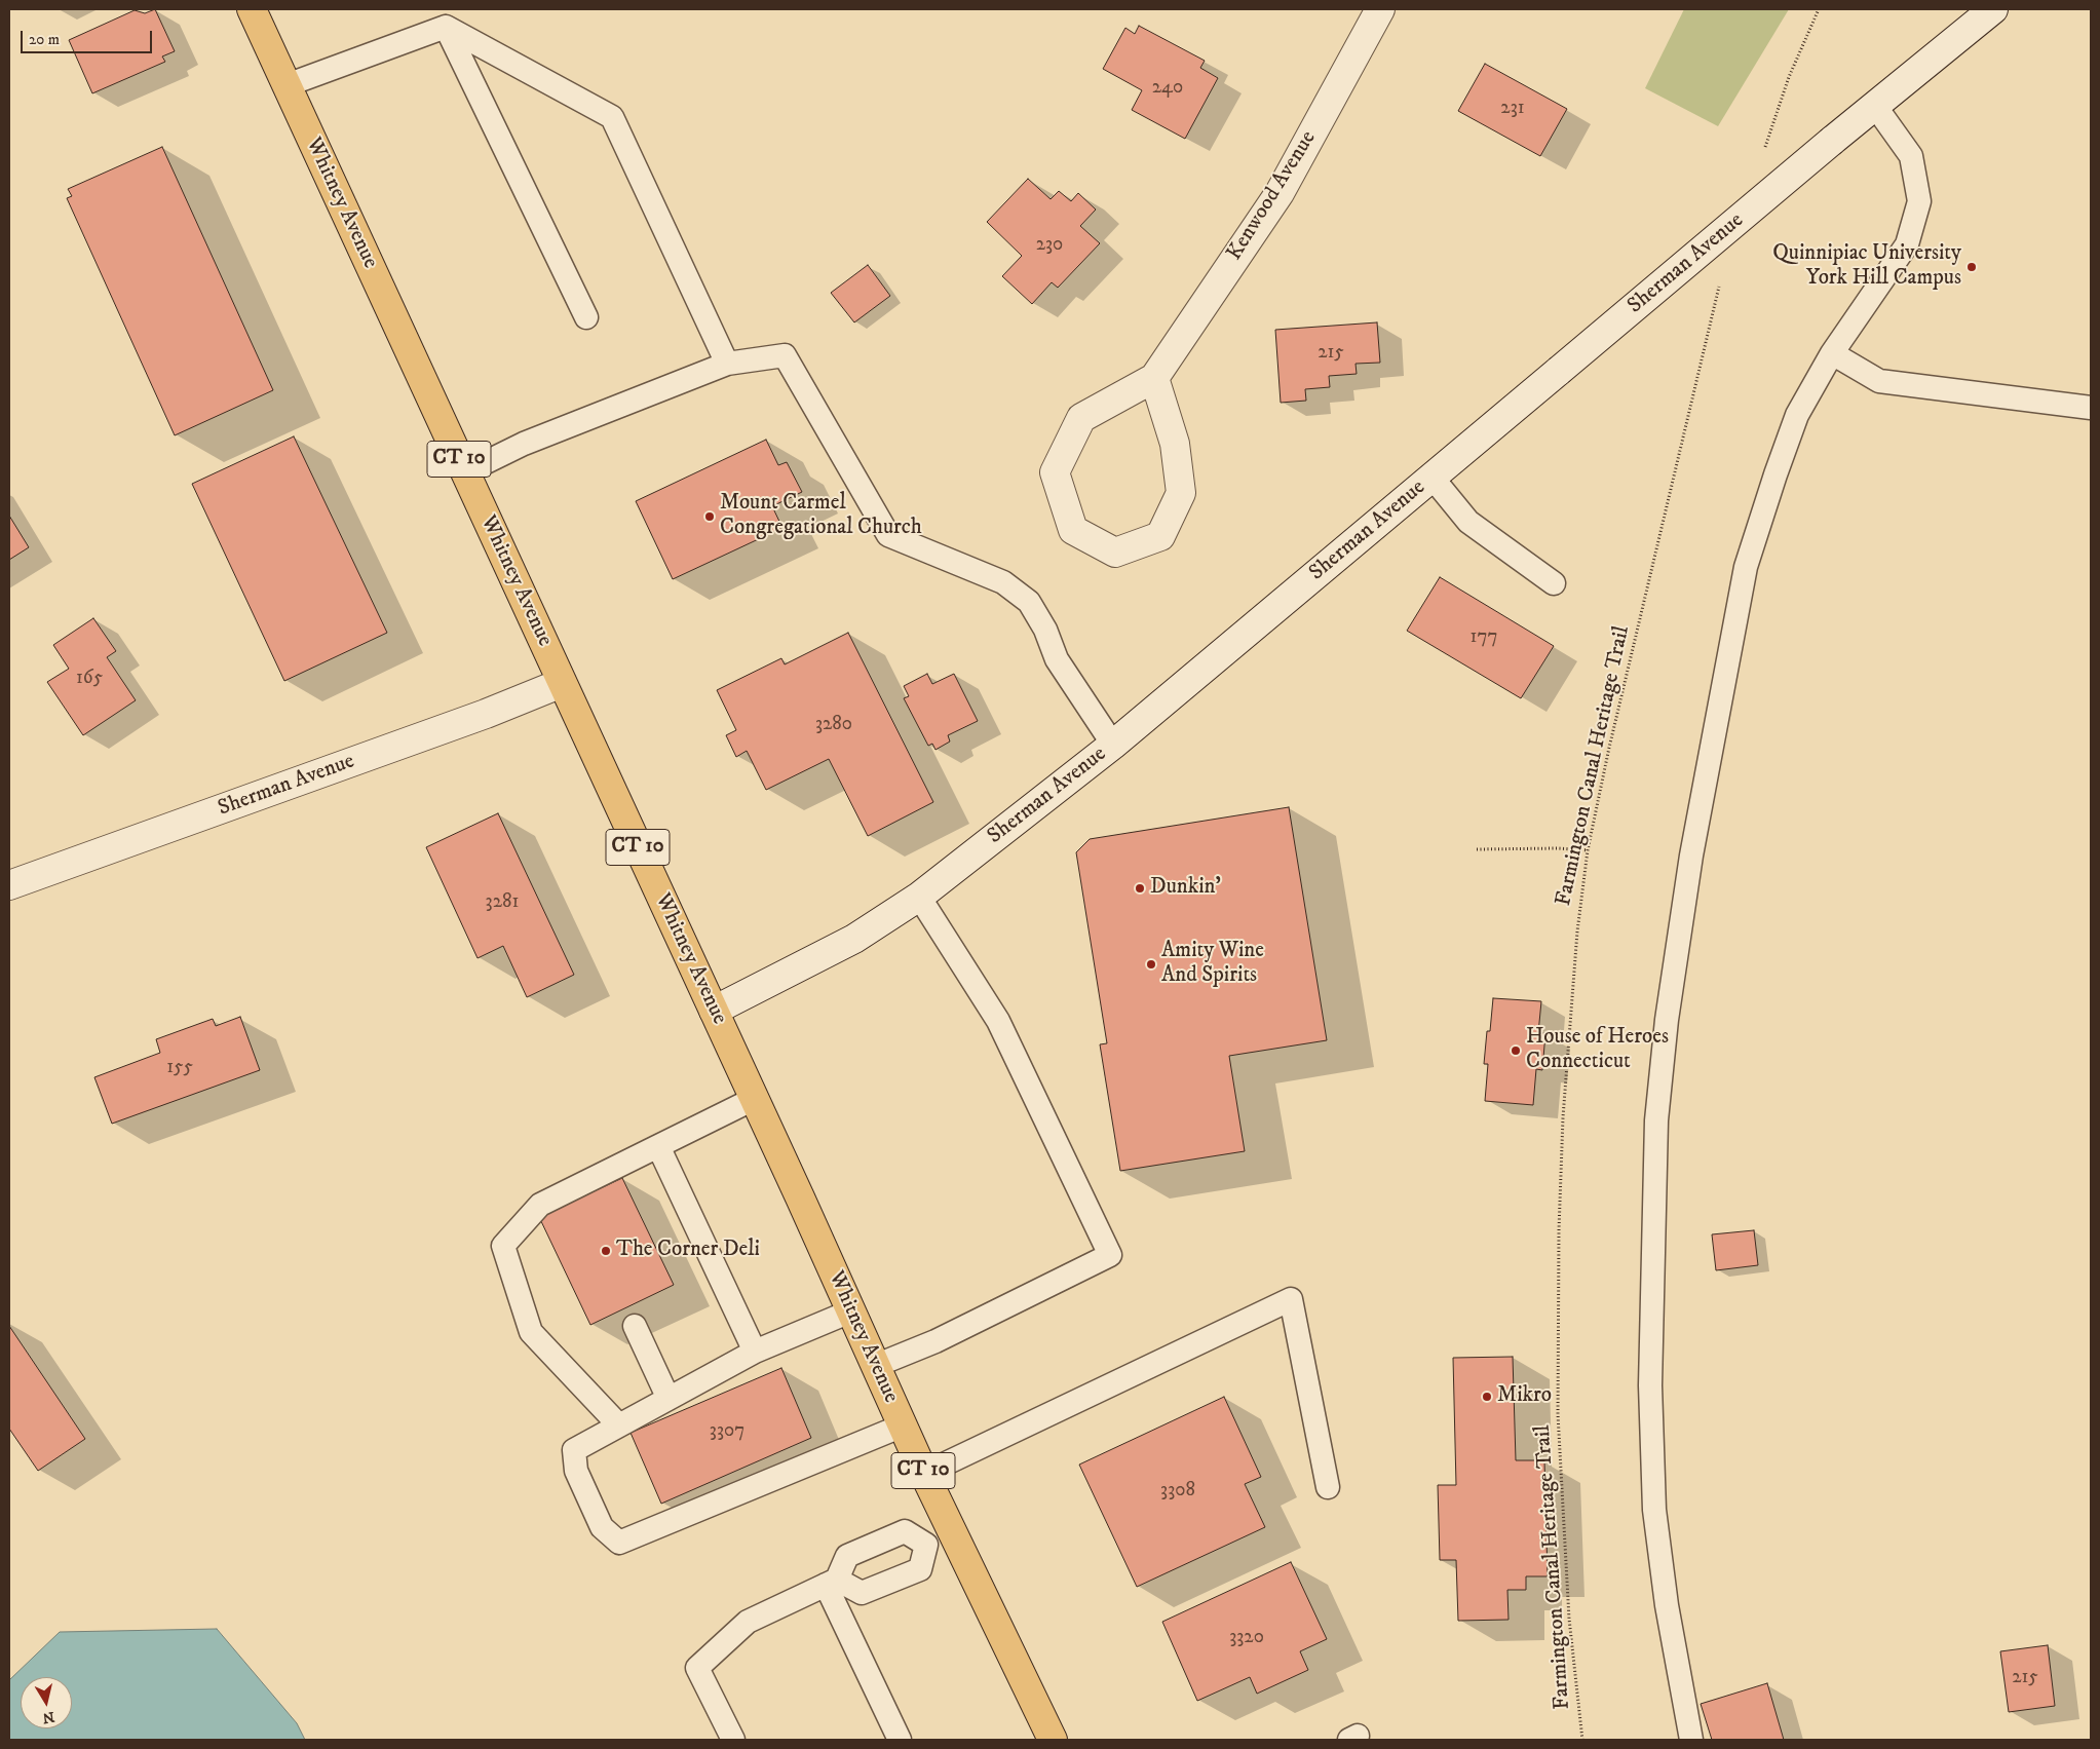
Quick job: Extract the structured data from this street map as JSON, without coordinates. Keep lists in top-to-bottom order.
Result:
{
  "streets": {
    "highway": ["Whitney Avenue", "CT 10"],
    "main road": ["Kenwood Avenue", "Sherman Avenue"],
    "path": ["Farmington Canal Heritage Trail"]
  },
  "crossings": [
    ["Whitney Avenue", "Sherman Avenue"]
  ],
  "places": [
    "Quinnipiac University York Hill Campus",
    "Mount Carmel Congregational Church",
    "Dunkin'",
    "Amity Wine And Spirits",
    "House of Heroes Connecticut",
    "The Corner Deli",
    "Mikro"
  ],
  "house_numbers": [
    "240",
    "231",
    "230",
    "215",
    "177",
    "165",
    "3280",
    "3281",
    "155",
    "3307",
    "3308",
    "3320",
    "215"
  ],
  "scale_bar": "20 m",
  "north": "bottom"
}
